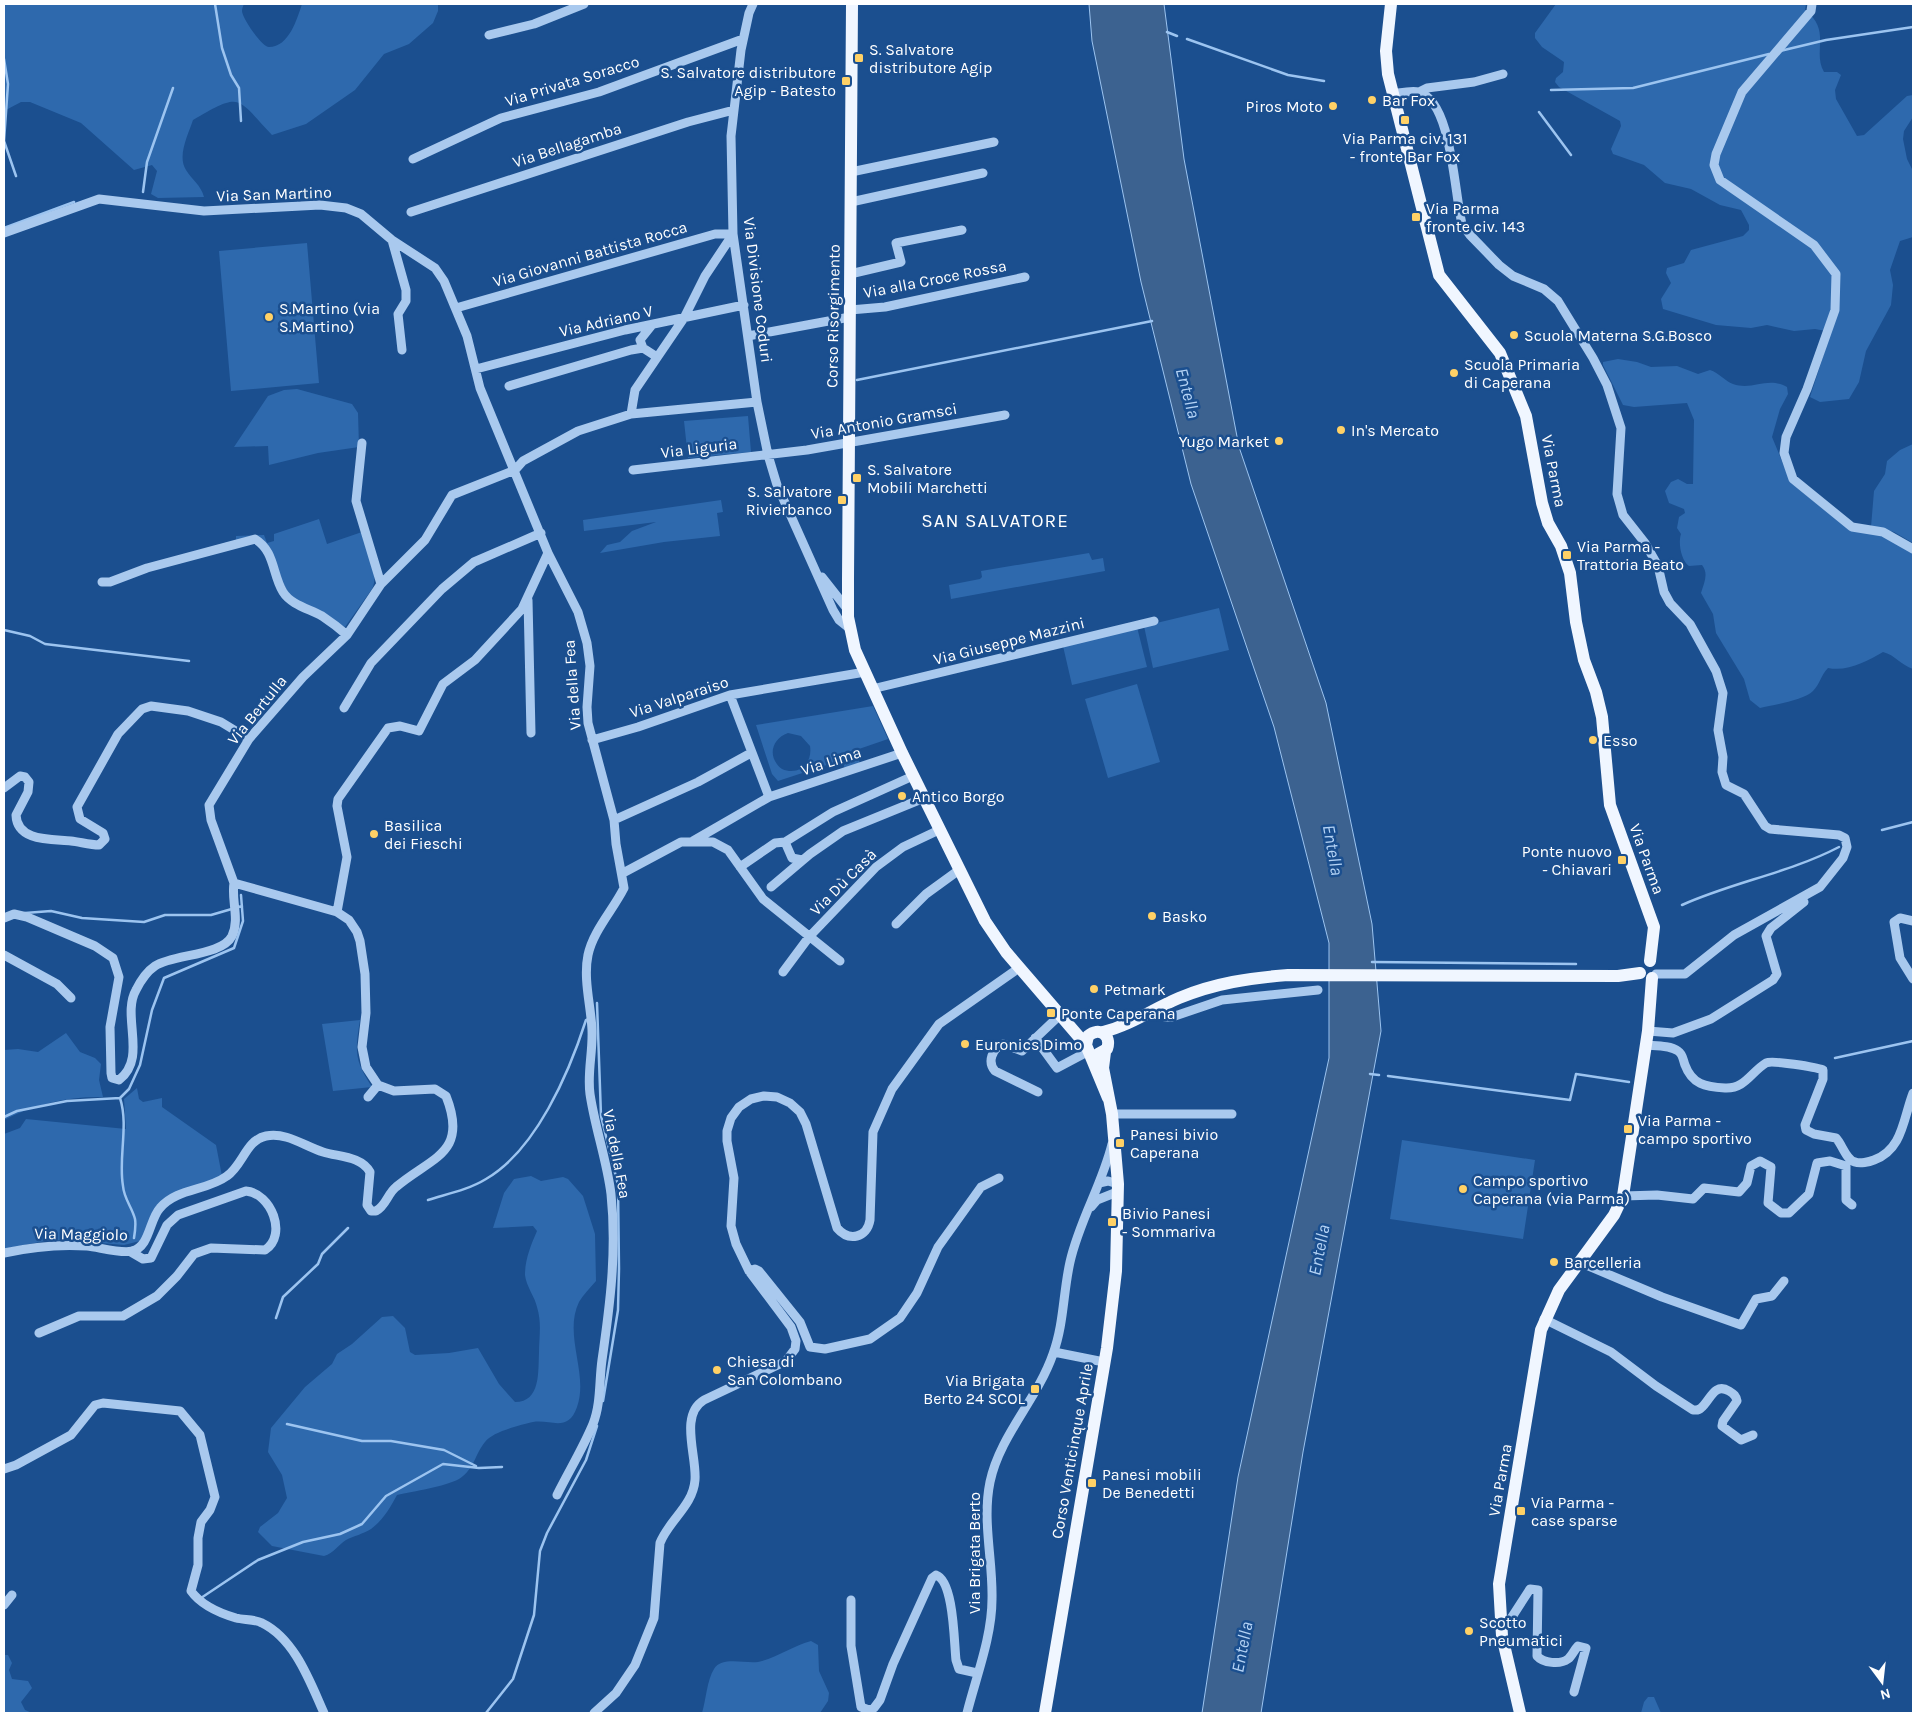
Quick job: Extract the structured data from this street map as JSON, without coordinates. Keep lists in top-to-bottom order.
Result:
{
  "streets": {
    "main road": ["Corso Risorgimento", "Via Parma", "Corso Venticinque Aprile"],
    "street": [
      "Via Privata Soracco",
      "Via Bellagamba",
      "Via San Martino",
      "Via Giovanni Battista Rocca",
      "Via alla Croce Rossa",
      "Via Divisione Coduri",
      "Via Adriano V",
      "Via Antonio Gramsci",
      "Via Liguria",
      "Via Giuseppe Mazzini",
      "Via della Fea",
      "Via Valparaiso",
      "Via Bertulla",
      "Via Lima",
      "Via Dù Casà",
      "Via Maggiolo",
      "Via Brigata Berto"
    ]
  },
  "crossings": [
    ["Via Privata Soracco", "Via Divisione Coduri"],
    ["Via Bellagamba", "Via Divisione Coduri"],
    ["Via San Martino", "Via Giovanni Battista Rocca"],
    ["Via San Martino", "Via Adriano V"],
    ["Via San Martino", "Via della Fea"],
    ["Via San Martino", "Via Bertulla"],
    ["Via Giovanni Battista Rocca", "Via Divisione Coduri"],
    ["Via alla Croce Rossa", "Via Divisione Coduri"],
    ["Via alla Croce Rossa", "Corso Risorgimento"],
    ["Via Divisione Coduri", "Corso Risorgimento"],
    ["Via Divisione Coduri", "Via Adriano V"],
    ["Via Divisione Coduri", "Via Antonio Gramsci"],
    ["Via Divisione Coduri", "Via Liguria"],
    ["Via Divisione Coduri", "Via Bertulla"],
    ["Corso Risorgimento", "Via Antonio Gramsci"],
    ["Corso Risorgimento", "Via Giuseppe Mazzini"],
    ["Corso Risorgimento", "Via Valparaiso"],
    ["Corso Risorgimento", "Via Lima"],
    ["Corso Risorgimento", "Via Dù Casà"],
    ["Corso Risorgimento", "Corso Venticinque Aprile"],
    ["Via Antonio Gramsci", "Via Liguria"],
    ["Via della Fea", "Via Valparaiso"],
    ["Corso Venticinque Aprile", "Via Brigata Berto"]
  ],
  "districts": ["SAN SALVATORE"],
  "water": ["Entella"],
  "places": {
    "transit": [
      "S. Salvatore distributore Agip",
      "S. Salvatore distributore Agip - Batesto",
      "Via Parma civ. 131 - fronte Bar Fox",
      "Via Parma fronte civ. 143",
      "S. Salvatore Mobili Marchetti",
      "S. Salvatore Rivierbanco",
      "Via Parma - Trattoria Beato",
      "Ponte nuovo - Chiavari",
      "Ponte Caperana",
      "Via Parma - campo sportivo",
      "Panesi bivio Caperana",
      "Bivio Panesi - Sommariva",
      "Via Brigata Berto 24 SCOL",
      "Panesi mobili De Benedetti",
      "Via Parma - case sparse"
    ],
    "other": [
      "Bar Fox",
      "Piros Moto",
      "S.Martino (via S.Martino)",
      "Scuola Materna S.G.Bosco",
      "Scuola Primaria di Caperana",
      "In's Mercato",
      "Yugo Market",
      "Esso",
      "Antico Borgo",
      "Basilica dei Fieschi",
      "Basko",
      "Petmark",
      "Euronics Dimo",
      "Campo sportivo Caperana (via Parma)",
      "Barcelleria",
      "Chiesa di San Colombano",
      "Scotto Pneumatici"
    ]
  },
  "north": "bottom"
}
